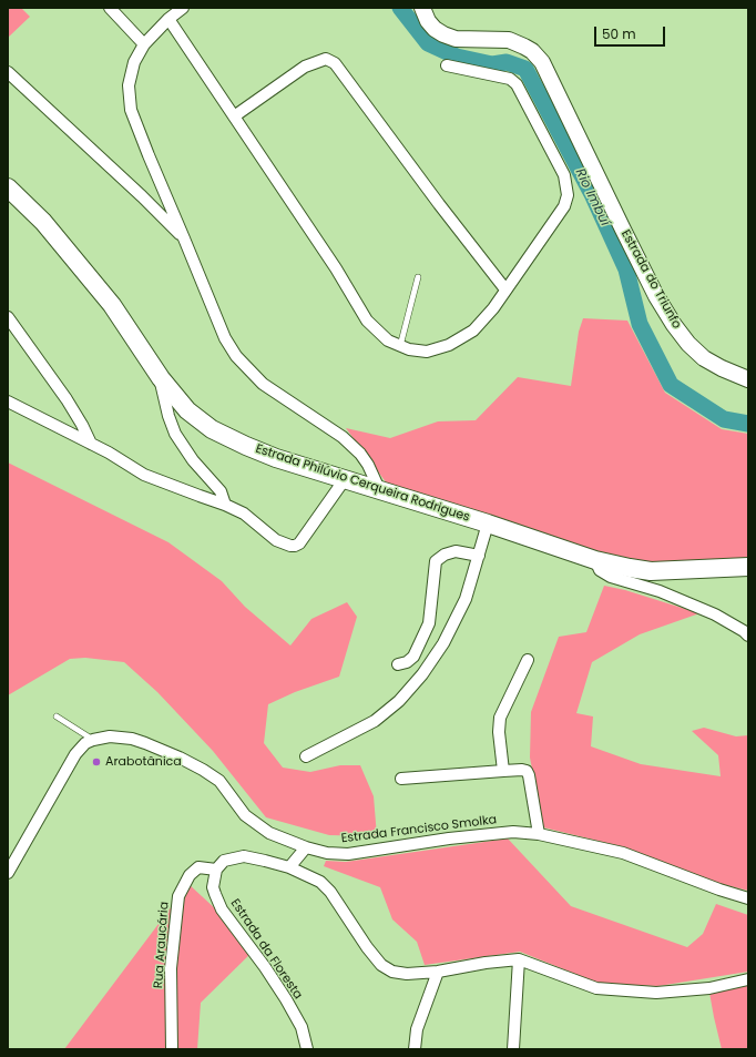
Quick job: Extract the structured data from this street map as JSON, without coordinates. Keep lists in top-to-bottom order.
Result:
{
  "streets": {
    "main road": ["Estrada Philúvio Cerqueira Rodrigues"],
    "street": [
      "Estrada do Triunfo",
      "Estrada Francisco Smolka",
      "Rua Araucária",
      "Estrada da Floresta"
    ]
  },
  "crossings": [
    ["Rua Araucária", "Estrada da Floresta"]
  ],
  "water": ["Rio Imbuí"],
  "places": ["Arabotânica"],
  "scale_bar": "50 m"
}
